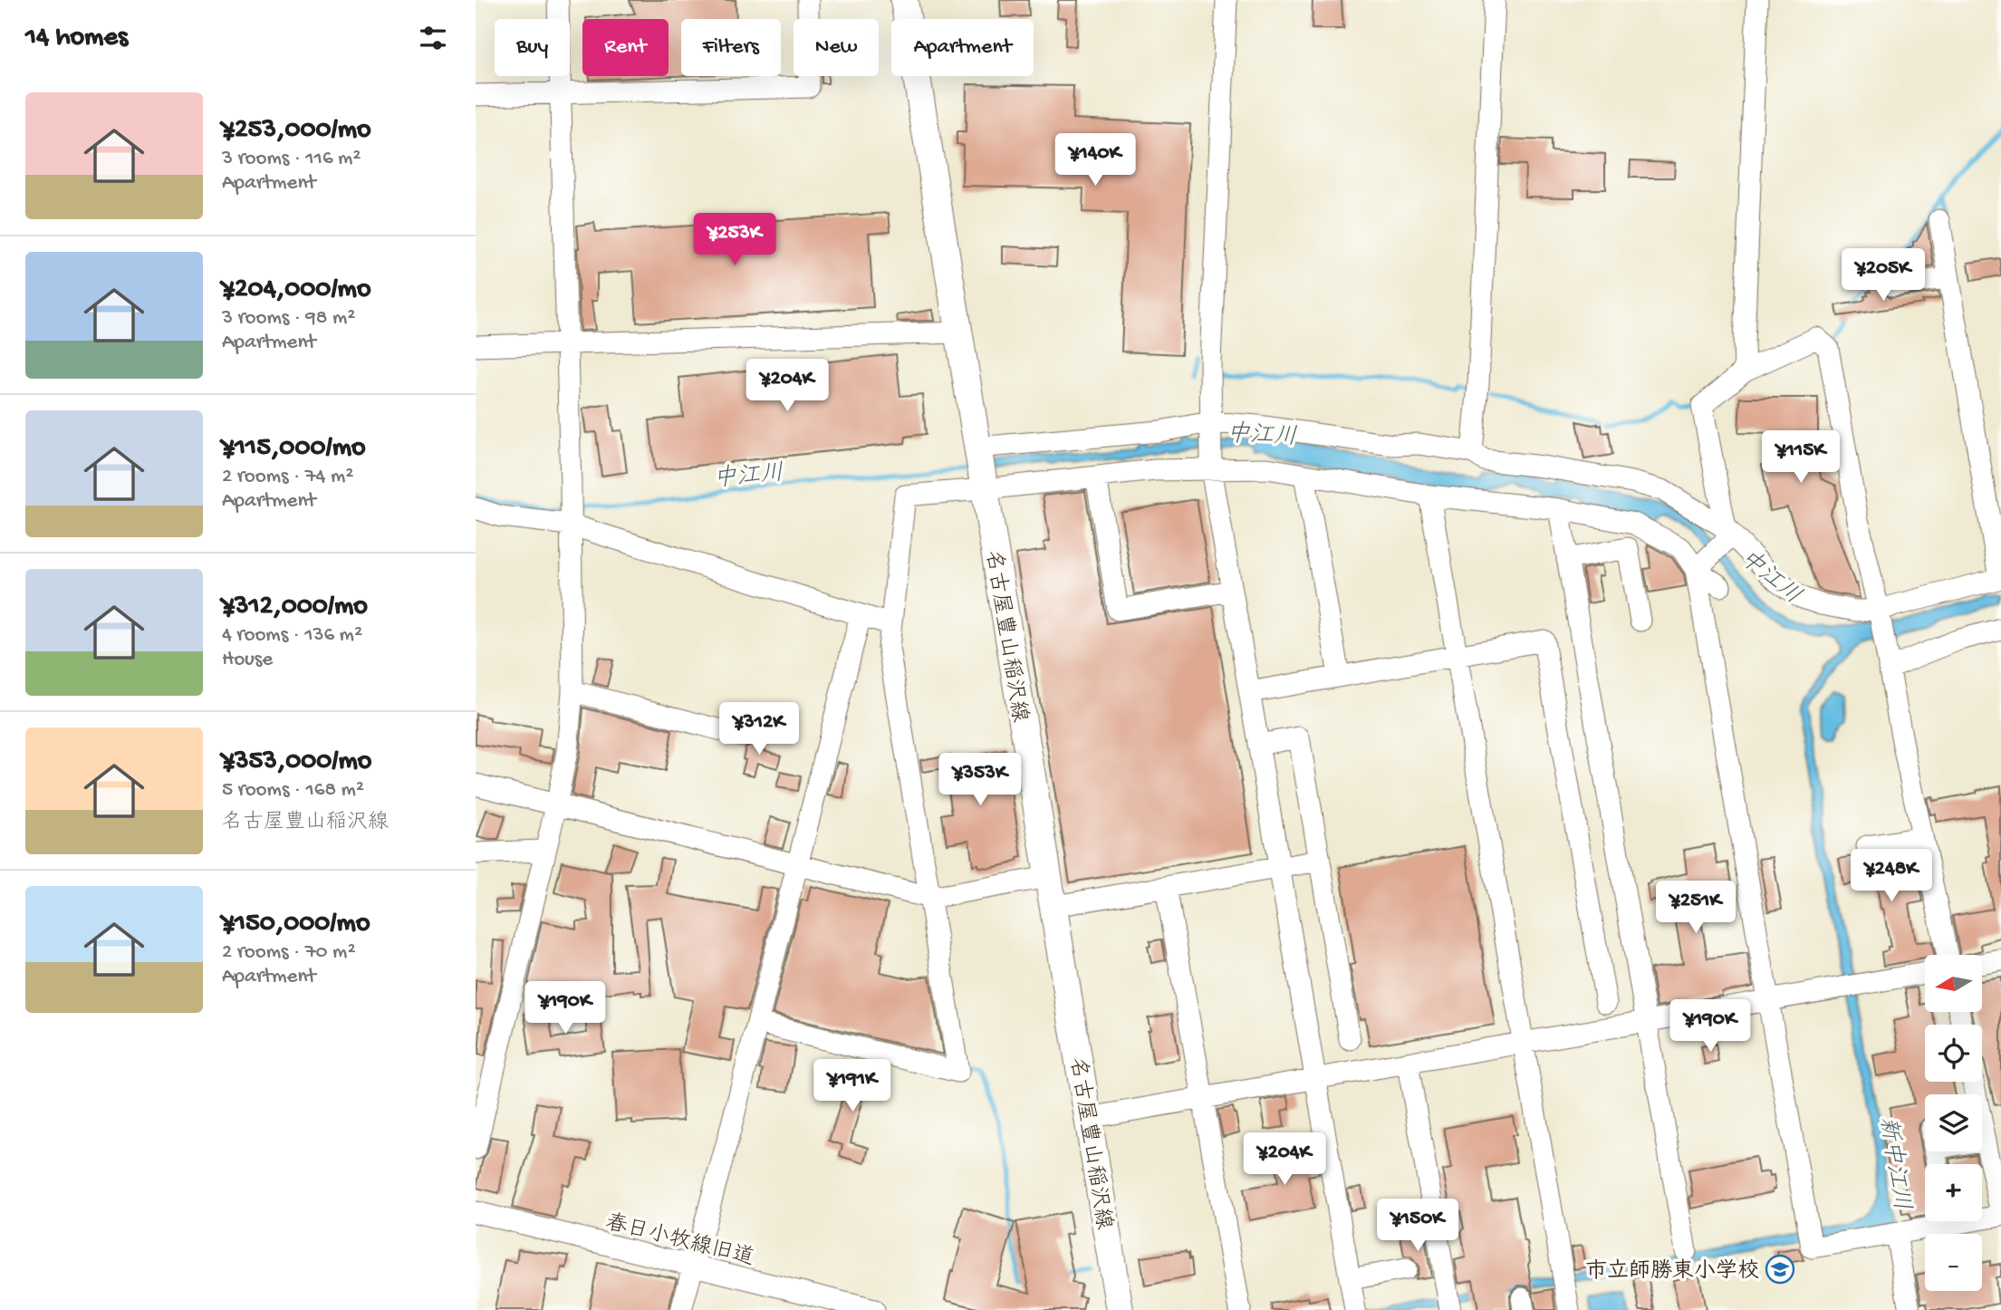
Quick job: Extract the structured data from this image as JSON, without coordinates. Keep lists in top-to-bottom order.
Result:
{
  "streets": {
    "main road": ["名古屋豊山稲沢線"],
    "street": ["春日小牧線旧道"]
  },
  "water": ["中江川", "新中江川"],
  "places": {
    "school or university": ["市立師勝東小学校"]
  },
  "north": "left",
  "page": {
    "heading": "14 homes",
    "chip": [
      "Buy",
      "Rent",
      "Filters",
      "New",
      "Apartment"
    ],
    "list": [
      {
        "name": "¥253,000/mo",
        "note": "3 rooms · 116 m² · Apartment"
      },
      {
        "name": "¥204,000/mo",
        "note": "3 rooms · 98 m² · Apartment"
      },
      {
        "name": "¥115,000/mo",
        "note": "2 rooms · 74 m² · Apartment"
      },
      {
        "name": "¥312,000/mo",
        "note": "4 rooms · 136 m² · House"
      },
      {
        "name": "¥353,000/mo",
        "note": "5 rooms · 168 m² · 名古屋豊山稲沢線"
      },
      {
        "name": "¥150,000/mo",
        "note": "2 rooms · 70 m² · Apartment"
      }
    ],
    "price": [
      "¥140K",
      "¥253K",
      "¥205K",
      "¥204K",
      "¥115K",
      "¥312K",
      "¥353K",
      "¥248K",
      "¥251K",
      "¥190K",
      "¥190K",
      "¥191K",
      "¥204K",
      "¥150K"
    ],
    "map_buttons": ["+", "−"]
  }
}
